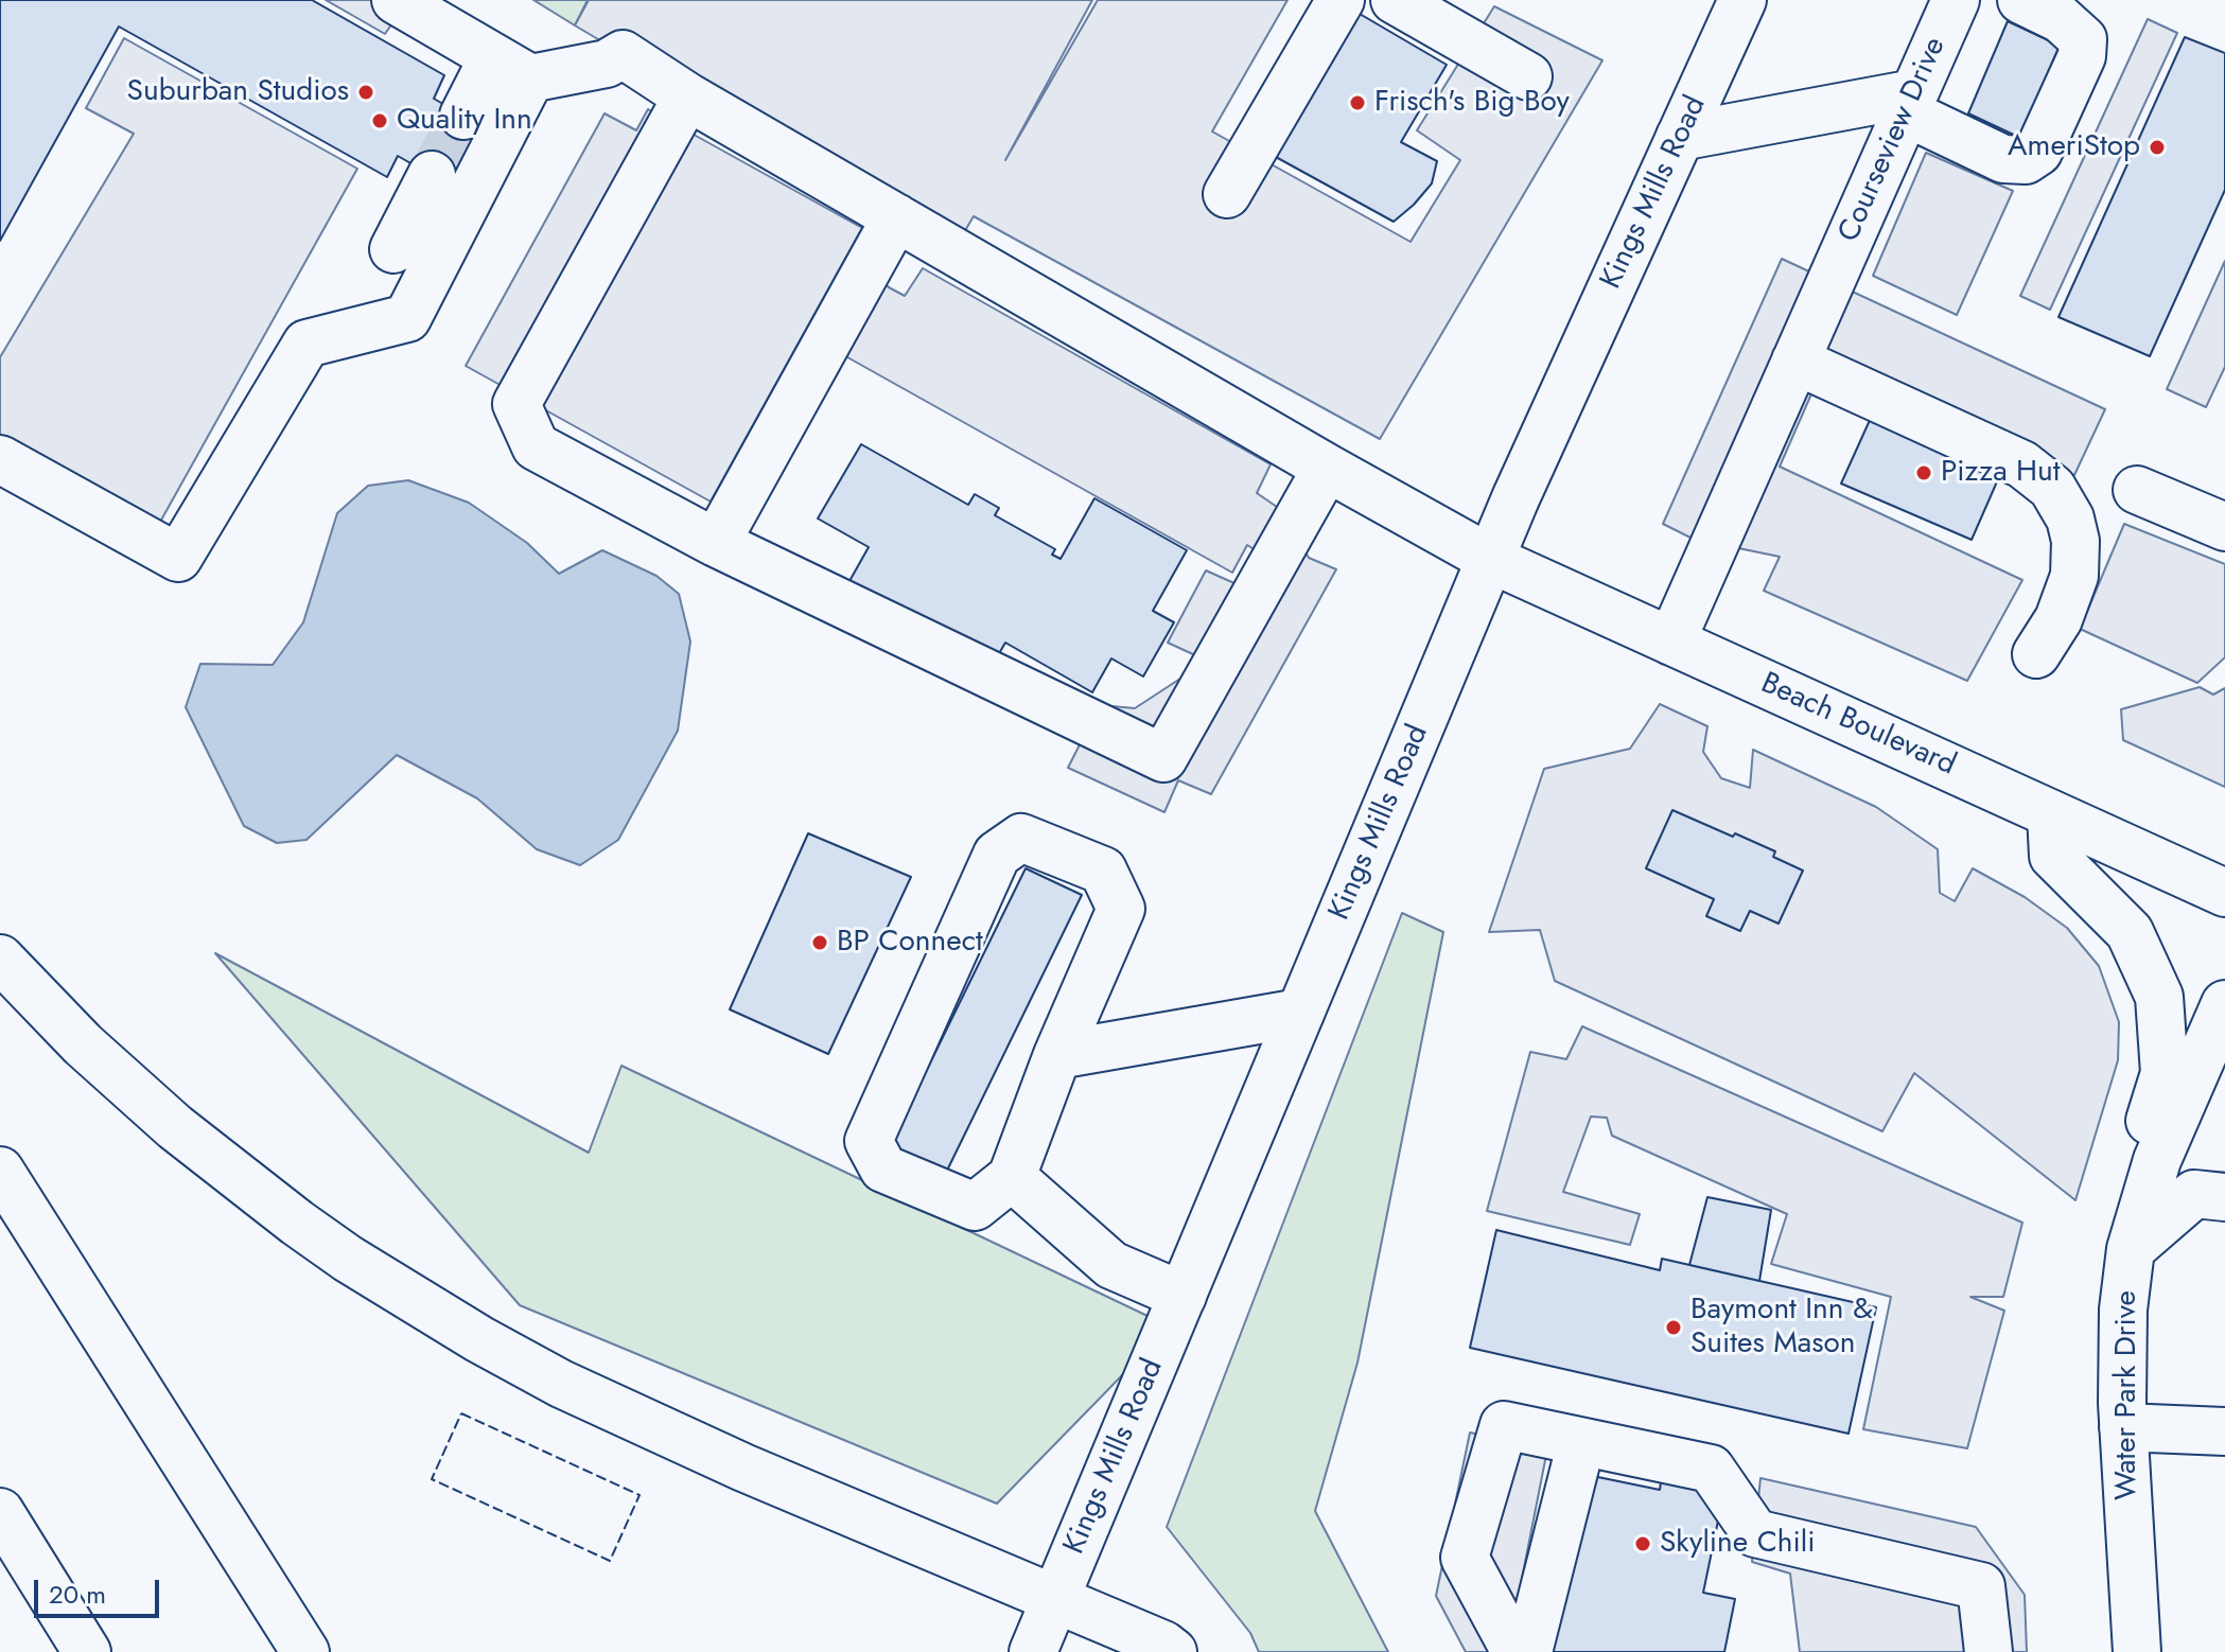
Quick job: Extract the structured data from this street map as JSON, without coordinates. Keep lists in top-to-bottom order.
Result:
{
  "streets": {
    "main road": [
      "Courseview Drive",
      "Kings Mills Road",
      "Beach Boulevard",
      "Water Park Drive"
    ]
  },
  "crossings": [
    ["Courseview Drive", "Beach Boulevard"],
    ["Kings Mills Road", "Beach Boulevard"]
  ],
  "places": [
    "Suburban Studios",
    "Frisch's Big Boy",
    "Quality Inn",
    "AmeriStop",
    "Pizza Hut",
    "BP Connect",
    "Baymont Inn & Suites Mason",
    "Skyline Chili"
  ],
  "scale_bar": "20 m"
}
